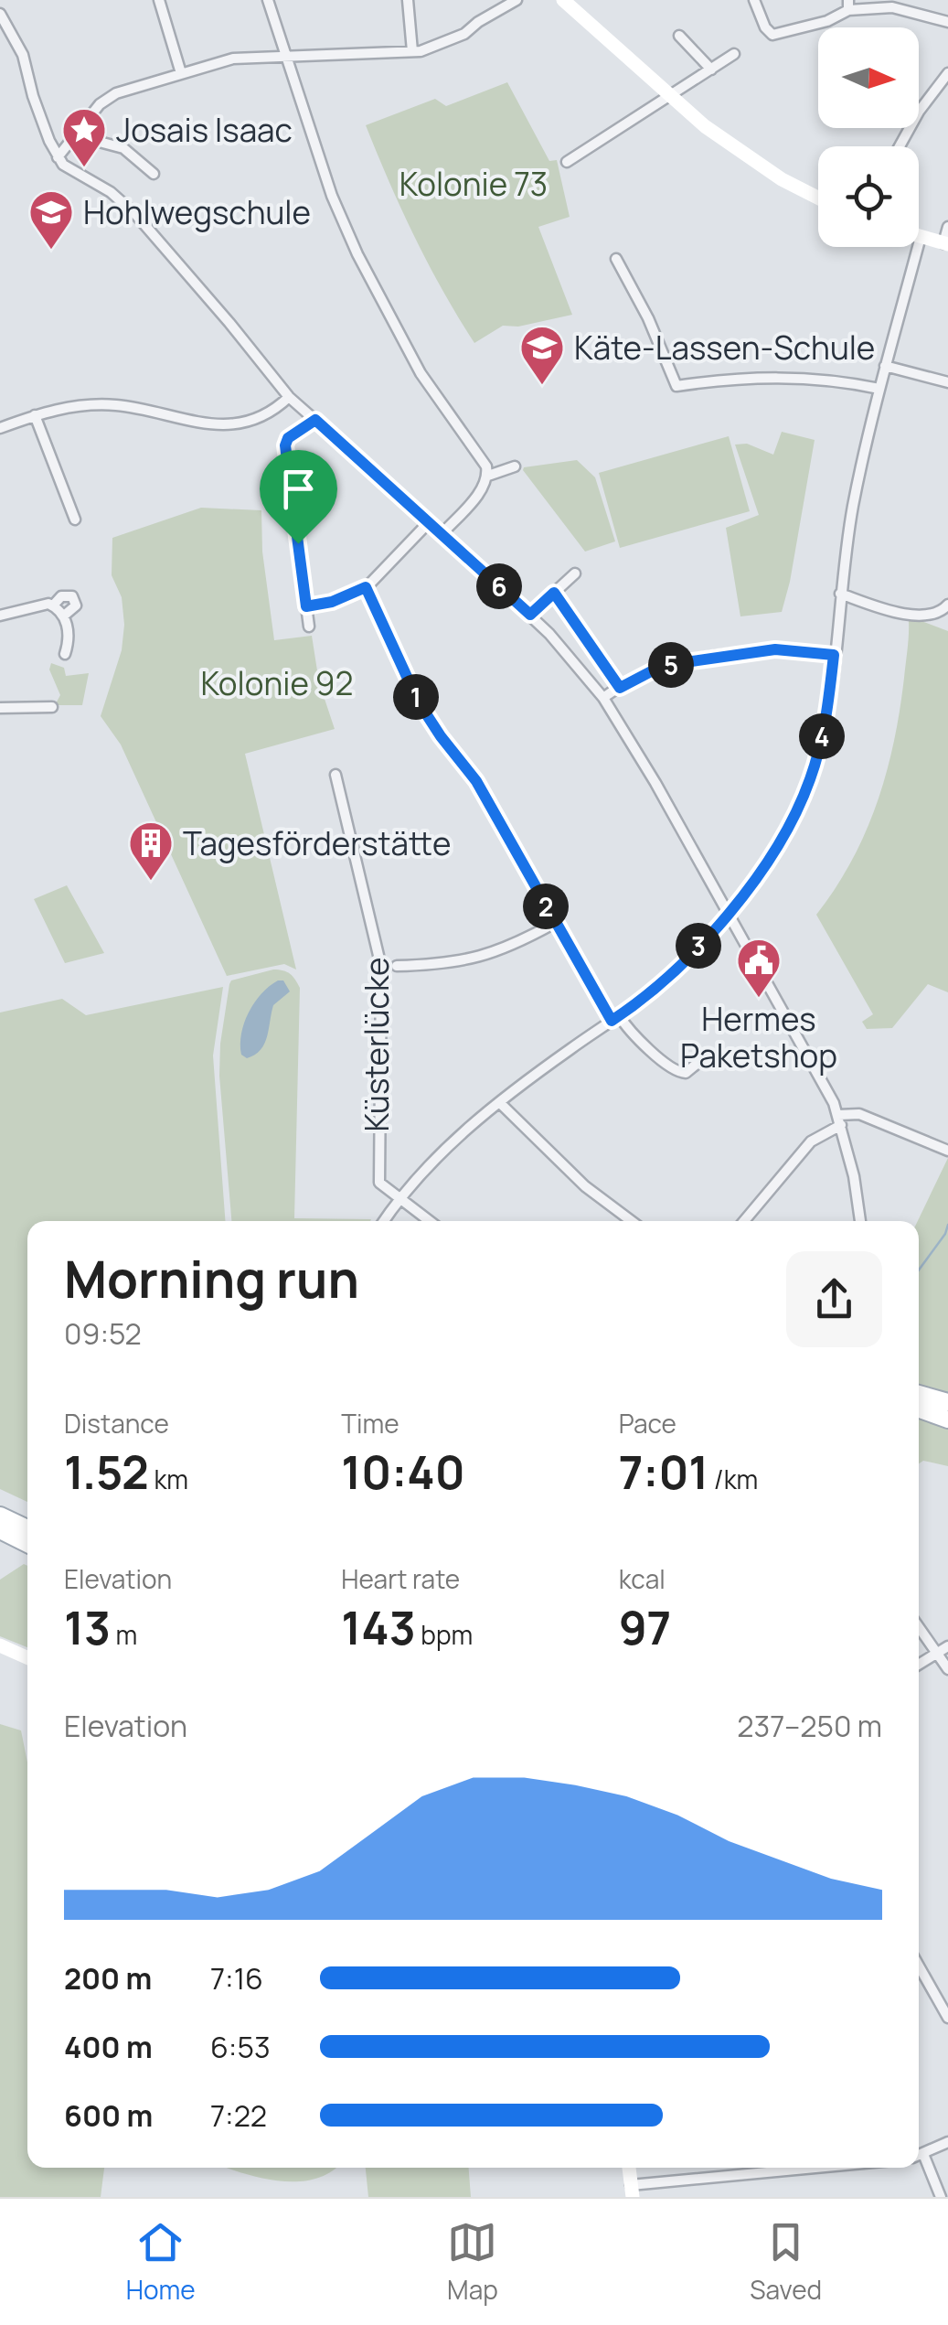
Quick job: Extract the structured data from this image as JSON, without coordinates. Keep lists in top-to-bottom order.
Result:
{
  "streets": {
    "street": ["Küsterlücke"]
  },
  "parks": ["Kolonie 73", "Kolonie 92"],
  "places": {
    "place": ["Josais Isaac"],
    "school or university": ["Hohlwegschule", "Käte-Lassen-Schule"],
    "building": ["Tagesförderstätte"],
    "public building": ["Hermes Paketshop"]
  },
  "north": "right",
  "page": {
    "pins": [
      "6",
      "5",
      "1",
      "4",
      "2",
      "3"
    ],
    "heading": ["Morning run", "09:52"],
    "stats": [
      ["Distance", "1.52 km"],
      ["Time", "10:40"],
      ["Pace", "7:01 /km"],
      ["Elevation", "13 m"],
      ["Heart rate", "143 bpm"],
      ["kcal", "97"]
    ],
    "chart": ["Elevation", "237–250 m"],
    "list": [
      {
        "name": "200 m",
        "note": "7:16"
      },
      {
        "name": "400 m",
        "note": "6:53"
      },
      {
        "name": "600 m",
        "note": "7:22"
      }
    ],
    "tabs": ["Home", "Map", "Saved"]
  }
}
